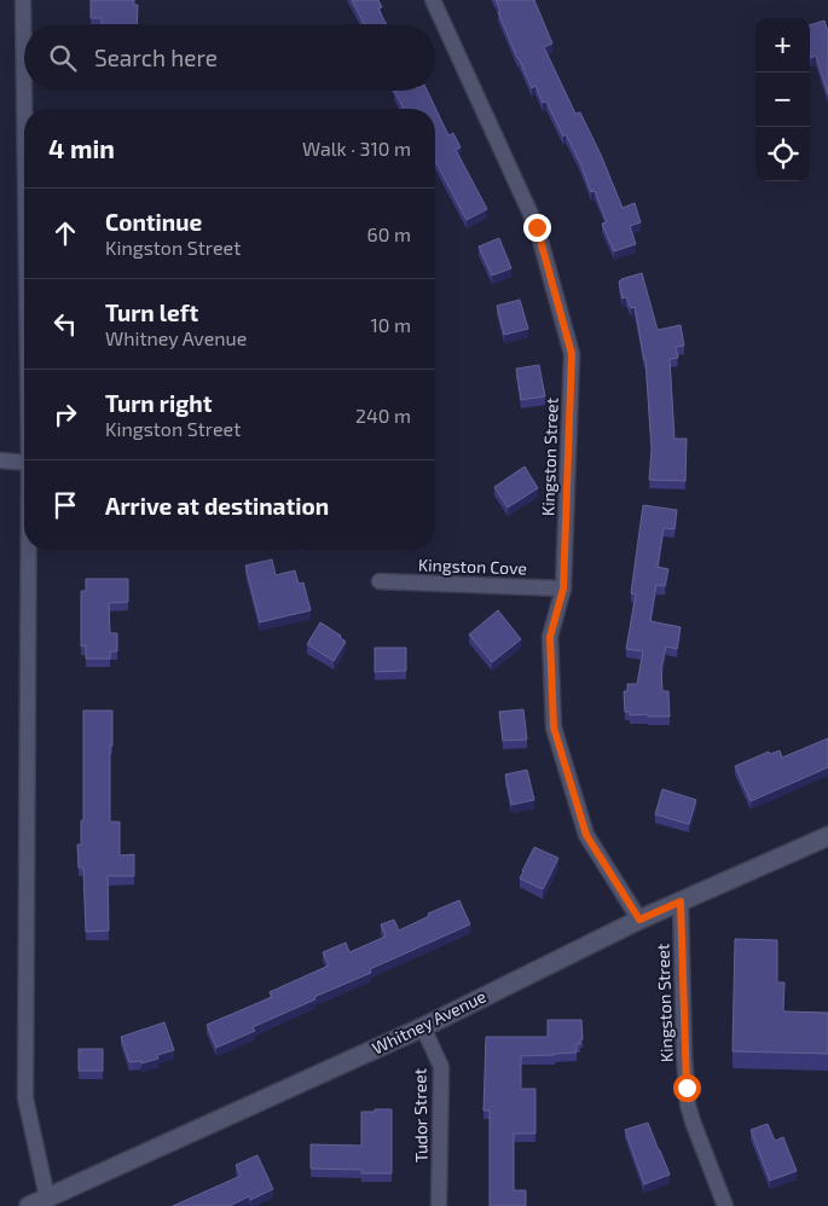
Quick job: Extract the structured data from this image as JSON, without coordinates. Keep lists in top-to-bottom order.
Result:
{
  "streets": {
    "main road": ["Whitney Avenue"],
    "street": ["Kingston Street", "Kingston Cove", "Tudor Street"]
  },
  "crossings": [
    ["Kingston Street", "Kingston Cove"],
    ["Kingston Street", "Whitney Avenue"],
    ["Whitney Avenue", "Tudor Street"]
  ],
  "page": {
    "map_buttons": ["+", "−"],
    "search": "Search here",
    "heading": ["4 min", "Walk · 310 m"],
    "list": [
      ["Continue", "Kingston Street", "60 m"],
      ["Turn left", "Whitney Avenue", "10 m"],
      ["Turn right", "Kingston Street", "240 m"],
      "Arrive at destination"
    ]
  }
}
